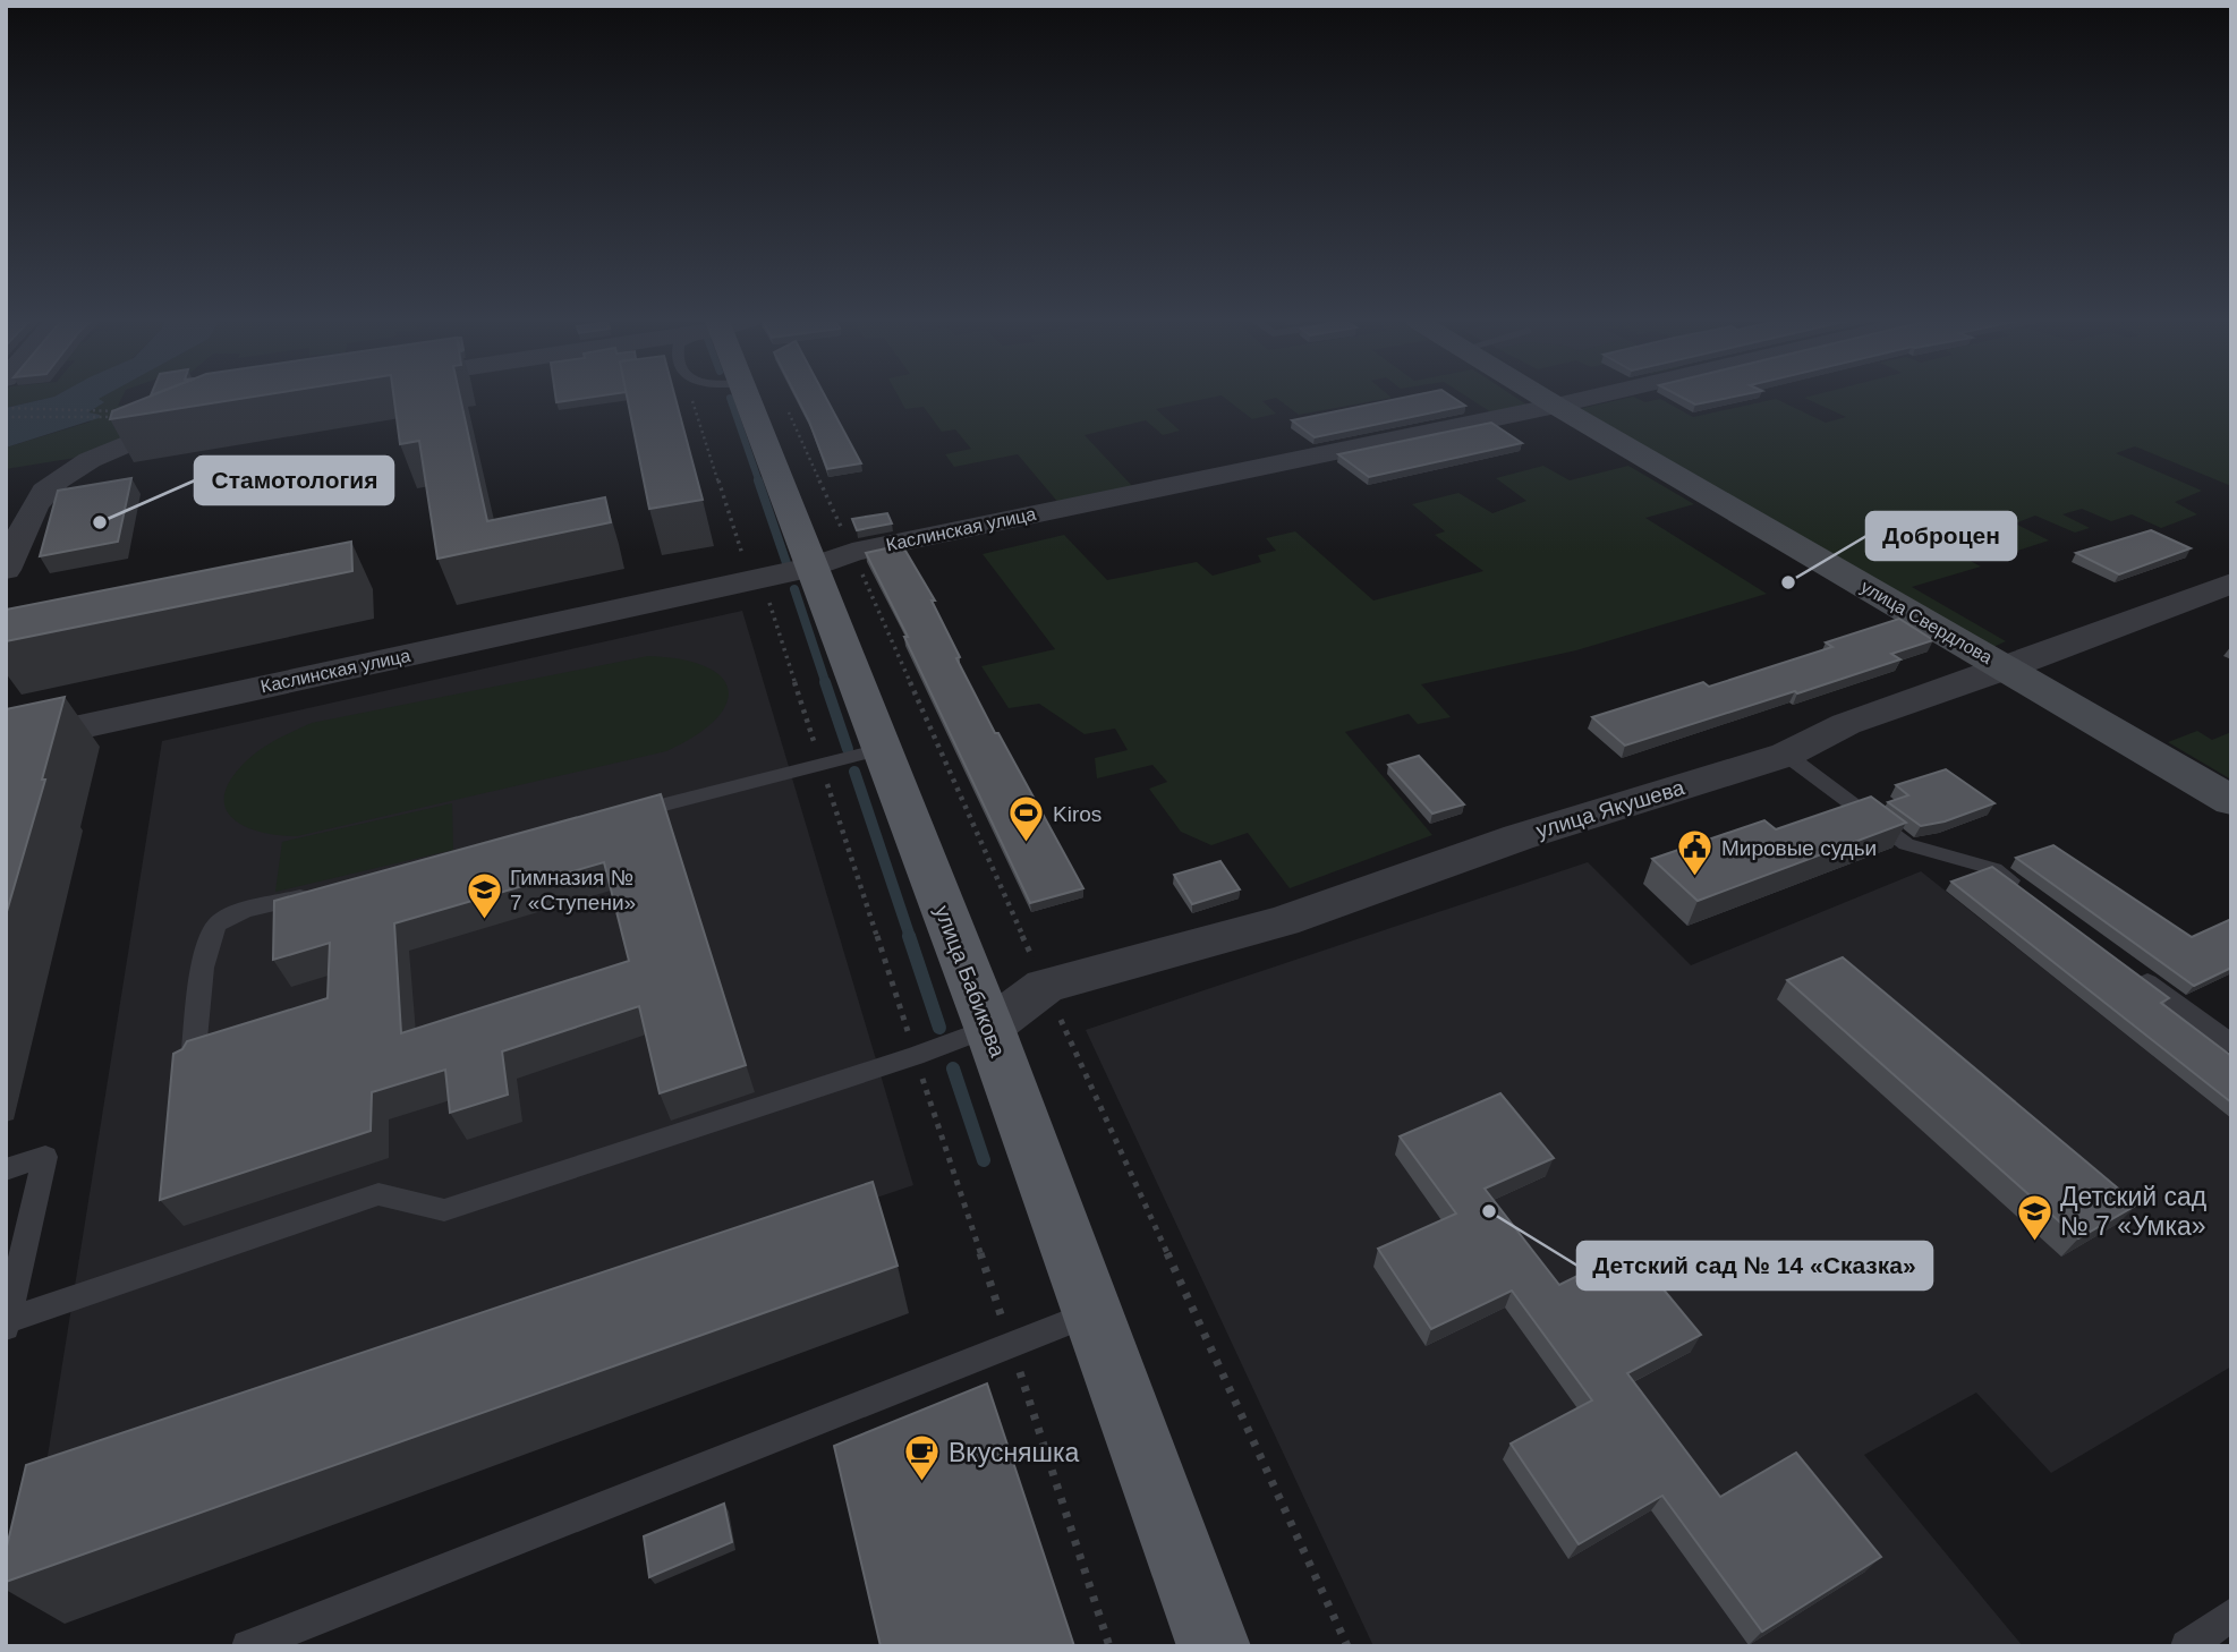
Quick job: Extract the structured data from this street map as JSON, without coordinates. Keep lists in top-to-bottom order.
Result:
{
  "streets": {
    "main road": ["улица Бабикова"],
    "street": ["Каслинская улица", "улица Свердлова", "улица Якушева"]
  },
  "crossings": [
    ["Каслинская улица", "улица Свердлова"],
    ["Каслинская улица", "улица Бабикова"],
    ["улица Свердлова", "улица Якушева"],
    ["улица Якушева", "улица Бабикова"]
  ],
  "places": {
    "other": ["Стамотология", "Доброцен", "Детский сад № 14 «Сказка»"],
    "sports": ["Kiros"],
    "public building": ["Мировые судьи"],
    "school or university": ["Гимназия № 7 «Ступени»", "Детский сад № 7 «Умка»"],
    "cafe": ["Вкусняшка"]
  }
}
